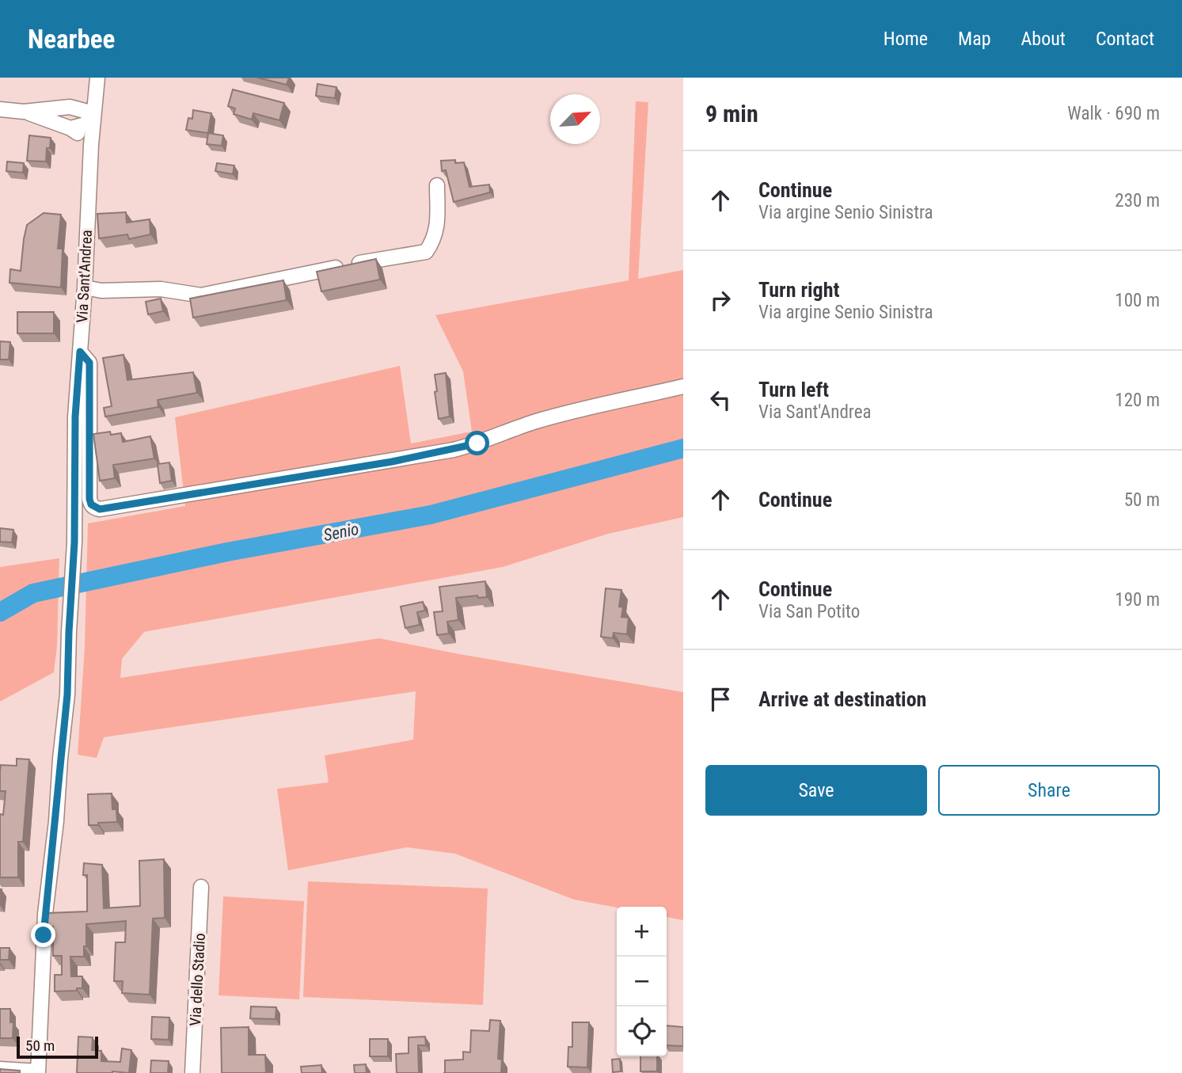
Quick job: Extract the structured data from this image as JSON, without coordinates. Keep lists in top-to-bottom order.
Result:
{
  "streets": {
    "street": ["Via Sant'Andrea", "Via dello Stadio"]
  },
  "water": ["Senio"],
  "scale_bar": "50 m",
  "north": "top right",
  "page": {
    "header": "Nearbee",
    "nav": [
      "Home",
      "Map",
      "About",
      "Contact"
    ],
    "heading": ["9 min", "Walk · 690 m"],
    "list": [
      ["Continue", "Via argine Senio Sinistra", "230 m"],
      ["Turn right", "Via argine Senio Sinistra", "100 m"],
      ["Turn left", "Via Sant'Andrea", "120 m"],
      ["Continue", "50 m"],
      ["Continue", "Via San Potito", "190 m"],
      "Arrive at destination"
    ],
    "buttons": ["Save", "Share"],
    "map_buttons": ["+", "−"],
    "scale": "50 m"
  }
}
